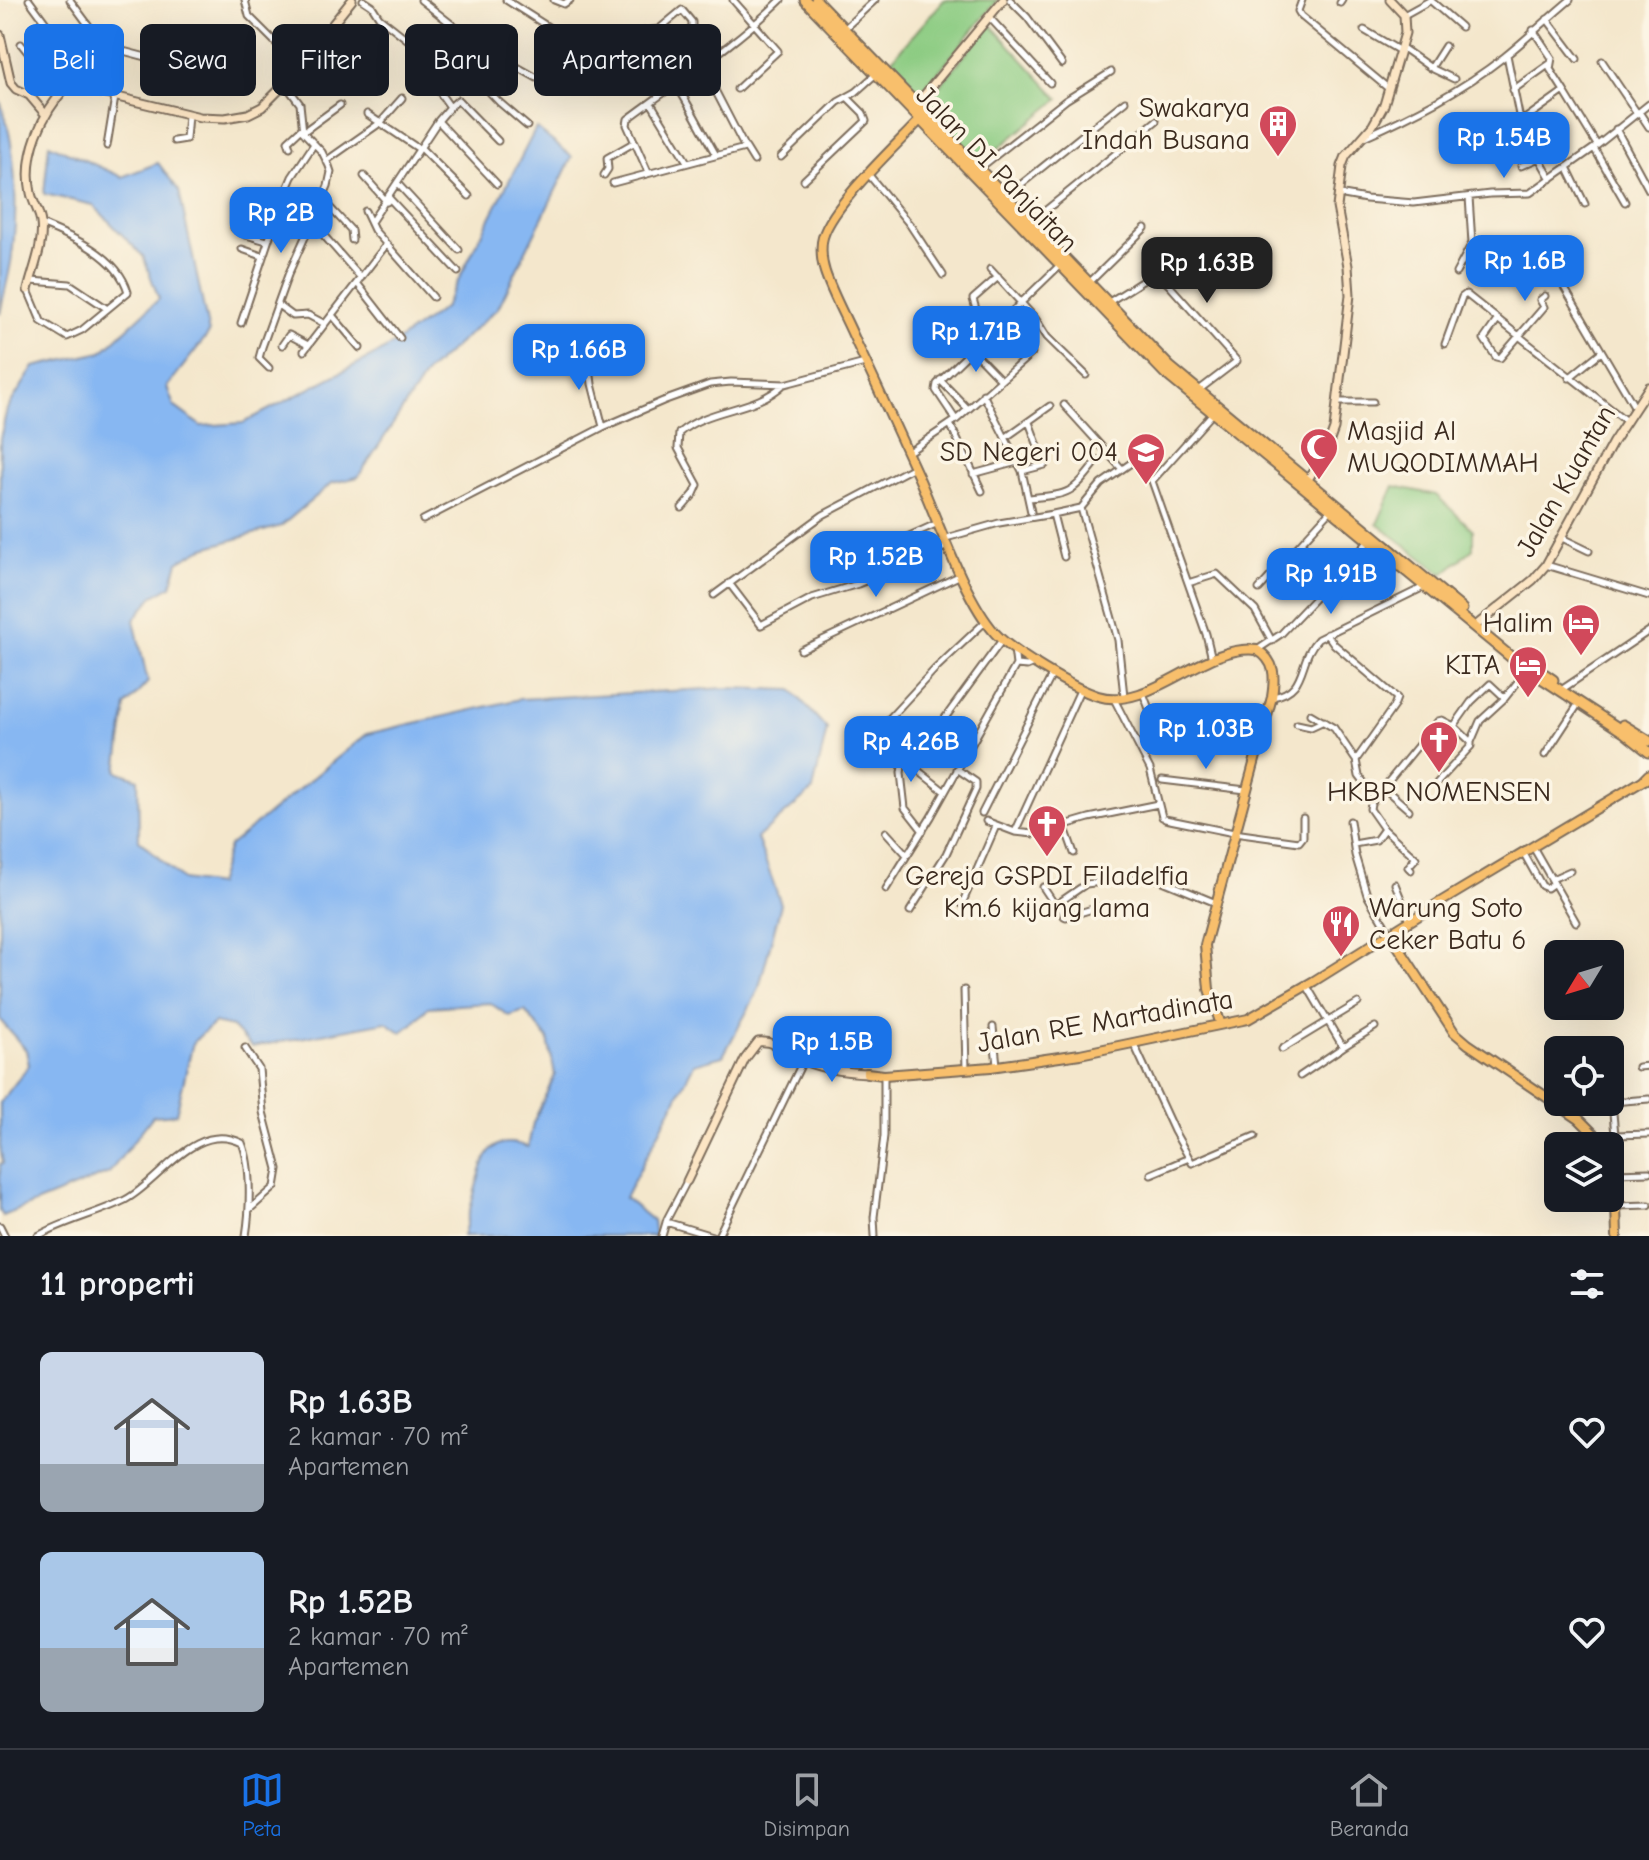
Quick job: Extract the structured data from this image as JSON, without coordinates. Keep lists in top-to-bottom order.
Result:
{
  "streets": {
    "highway": ["Jalan DI Panjaitan"],
    "main road": ["Jalan RE Martadinata"],
    "street": ["Jalan Kuantan"]
  },
  "crossings": [
    ["Jalan DI Panjaitan", "Jalan Kuantan"]
  ],
  "places": {
    "building": ["Swakarya Indah Busana"],
    "mosque": ["Masjid Al MUQODIMMAH"],
    "school or university": ["SD Negeri 004"],
    "hotel": ["Halim", "KITA"],
    "church": ["HKBP NOMENSEN", "Gereja GSPDI Filadelfia Km.6 kijang lama"],
    "restaurant": ["Warung Soto Ceker Batu 6"]
  },
  "north": "bottom left",
  "page": {
    "chip": [
      "Beli",
      "Sewa",
      "Filter",
      "Baru",
      "Apartemen"
    ],
    "price": [
      "Rp 1.54B",
      "Rp 2B",
      "Rp 1.6B",
      "Rp 1.63B",
      "Rp 1.71B",
      "Rp 1.66B",
      "Rp 1.52B",
      "Rp 1.91B",
      "Rp 1.03B",
      "Rp 4.26B",
      "Rp 1.5B"
    ],
    "heading": "11 properti",
    "list": [
      {
        "name": "Rp 1.63B",
        "note": "2 kamar · 70 m² · Apartemen"
      },
      {
        "name": "Rp 1.52B",
        "note": "2 kamar · 70 m² · Apartemen"
      }
    ],
    "tabs": ["Peta", "Disimpan", "Beranda"]
  }
}
